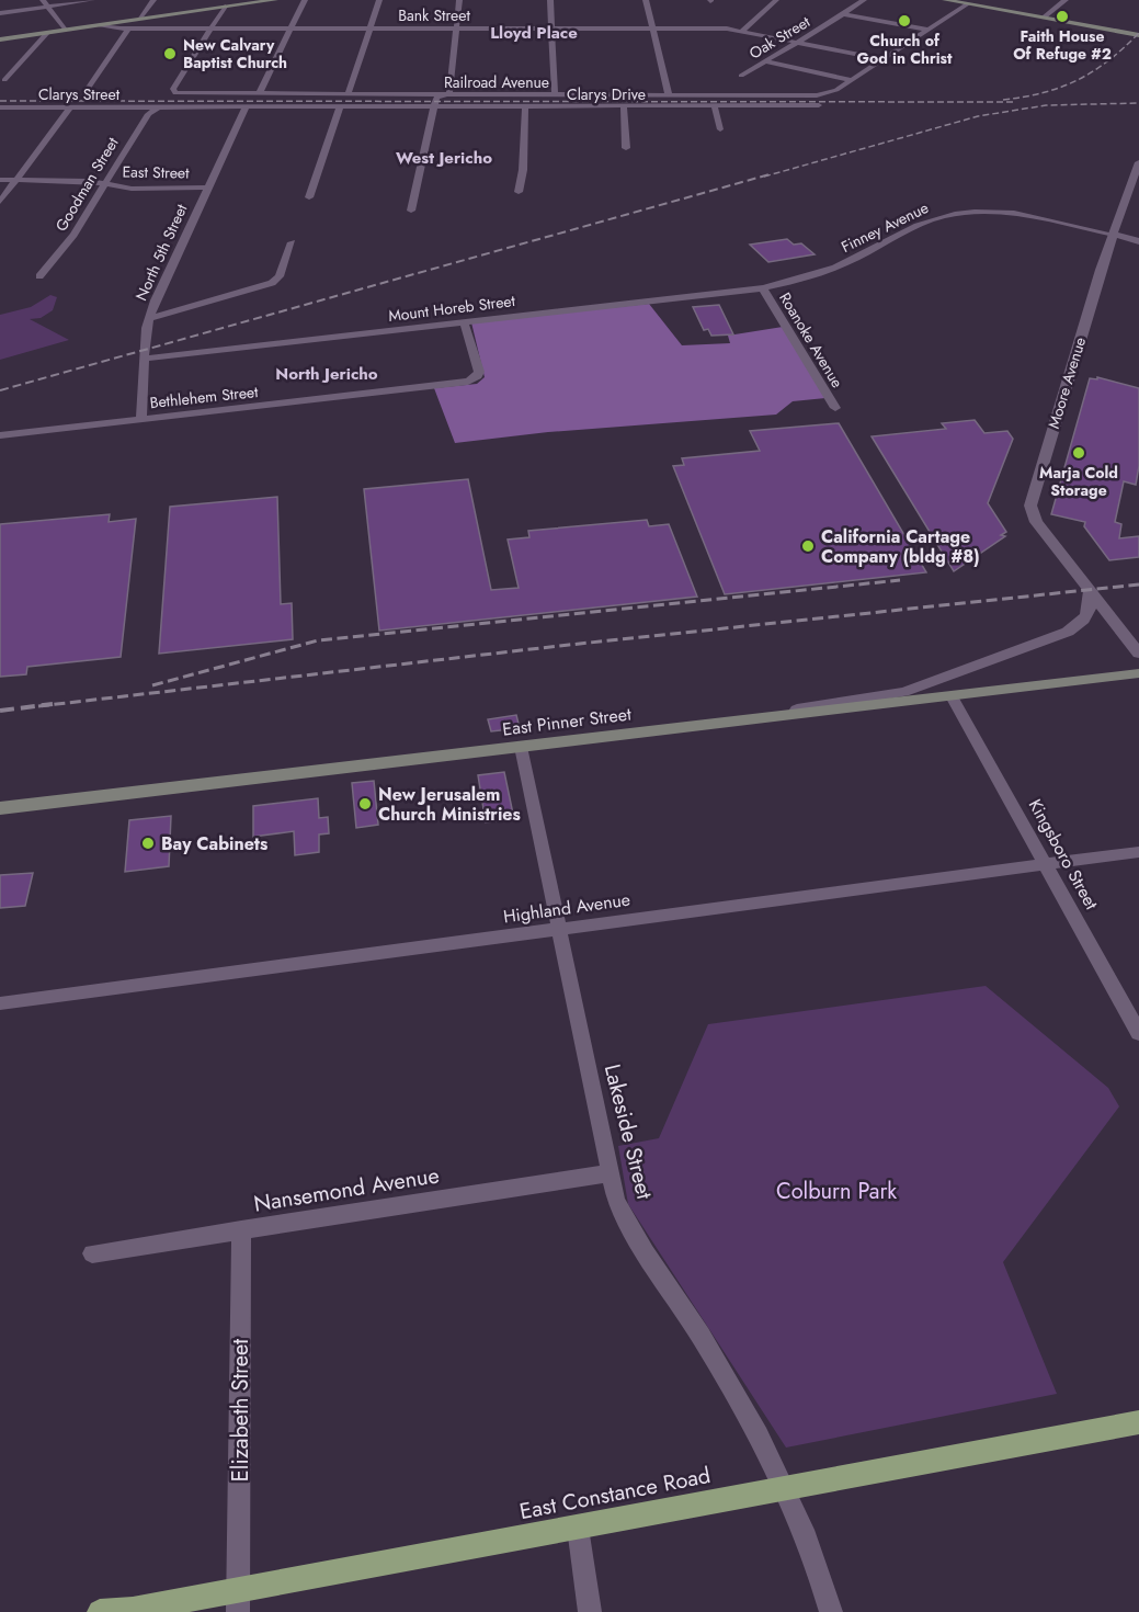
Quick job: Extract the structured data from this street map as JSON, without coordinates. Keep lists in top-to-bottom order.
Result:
{
  "streets": {
    "main road": ["East Pinner Street", "East Constance Road"],
    "street": [
      "Bank Street",
      "Oak Street",
      "Railroad Avenue",
      "Clarys Street",
      "Clarys Drive",
      "East Street",
      "Goodman Street",
      "Finney Avenue",
      "North 5th Street",
      "Mount Horeb Street",
      "Roanoke Avenue",
      "Moore Avenue",
      "Bethlehem Street",
      "Kingsboro Street",
      "Highland Avenue",
      "Lakeside Street",
      "Nansemond Avenue",
      "Elizabeth Street"
    ]
  },
  "crossings": [
    ["Bank Street", "Oak Street"],
    ["Bank Street", "Railroad Avenue"],
    ["Clarys Street", "Clarys Drive"],
    ["Clarys Street", "Goodman Street"],
    ["Clarys Drive", "Goodman Street"],
    ["Clarys Drive", "North 5th Street"],
    ["East Street", "Goodman Street"],
    ["East Street", "North 5th Street"],
    ["Finney Avenue", "Mount Horeb Street"],
    ["Finney Avenue", "Roanoke Avenue"],
    ["Finney Avenue", "Moore Avenue"],
    ["North 5th Street", "Mount Horeb Street"],
    ["North 5th Street", "Bethlehem Street"],
    ["Mount Horeb Street", "Roanoke Avenue"],
    ["Mount Horeb Street", "Bethlehem Street"],
    ["East Pinner Street", "Kingsboro Street"],
    ["East Pinner Street", "Lakeside Street"],
    ["Kingsboro Street", "Highland Avenue"],
    ["Highland Avenue", "Lakeside Street"],
    ["Lakeside Street", "Nansemond Avenue"],
    ["Lakeside Street", "East Constance Road"],
    ["Nansemond Avenue", "Elizabeth Street"],
    ["Elizabeth Street", "East Constance Road"]
  ],
  "districts": ["Lloyd Place", "West Jericho", "North Jericho"],
  "parks": ["Colburn Park"],
  "places": [
    "Faith House Of Refuge #2",
    "Church of God in Christ",
    "New Calvary Baptist Church",
    "Marja Cold Storage",
    "California Cartage Company (bldg #8)",
    "New Jerusalem Church Ministries",
    "Bay Cabinets"
  ]
}
